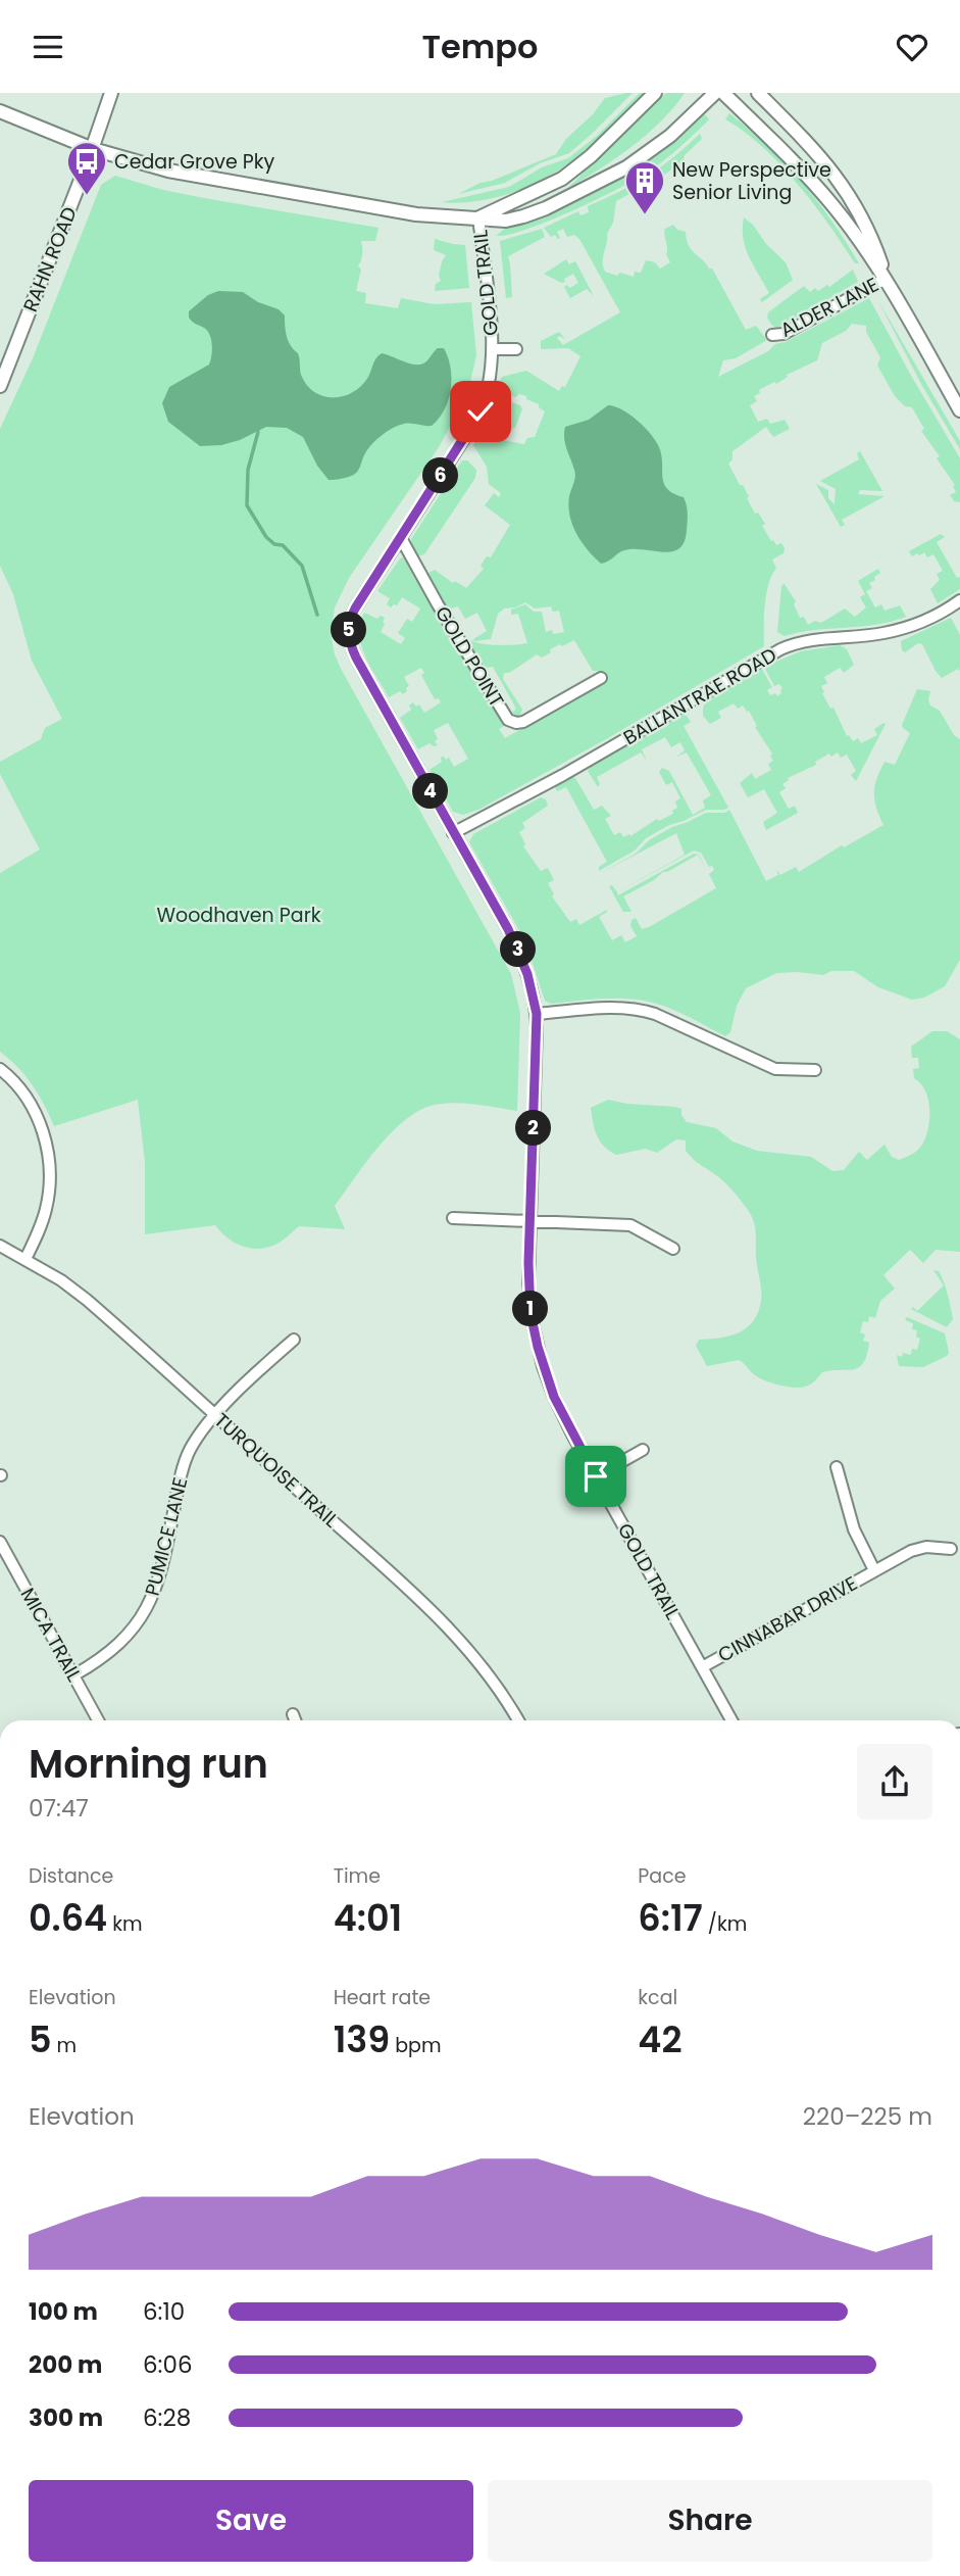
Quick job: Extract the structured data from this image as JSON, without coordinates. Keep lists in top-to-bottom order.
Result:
{
  "streets": {
    "street": [
      "RAHN ROAD",
      "GOLD TRAIL",
      "ALDER LANE",
      "GOLD POINT",
      "BALLANTRAE ROAD",
      "TURQUOISE TRAIL",
      "PUMICE LANE",
      "CINNABAR DRIVE",
      "MICA TRAIL"
    ]
  },
  "crossings": [
    ["GOLD TRAIL", "GOLD POINT"],
    ["GOLD TRAIL", "BALLANTRAE ROAD"],
    ["GOLD TRAIL", "CINNABAR DRIVE"],
    ["TURQUOISE TRAIL", "PUMICE LANE"],
    ["PUMICE LANE", "MICA TRAIL"]
  ],
  "parks": ["Woodhaven Park"],
  "places": {
    "bus stop": ["Cedar Grove Pky"],
    "building": ["New Perspective Senior Living"]
  },
  "page": {
    "header": "Tempo",
    "pins": [
      "6",
      "5",
      "4",
      "3",
      "2",
      "1"
    ],
    "heading": ["Morning run", "07:47"],
    "stats": [
      ["Distance", "0.64 km"],
      ["Time", "4:01"],
      ["Pace", "6:17 /km"],
      ["Elevation", "5 m"],
      ["Heart rate", "139 bpm"],
      ["kcal", "42"]
    ],
    "chart": ["Elevation", "220–225 m"],
    "list": [
      {
        "name": "100 m",
        "note": "6:10"
      },
      {
        "name": "200 m",
        "note": "6:06"
      },
      {
        "name": "300 m",
        "note": "6:28"
      }
    ],
    "buttons": ["Save", "Share"]
  }
}
